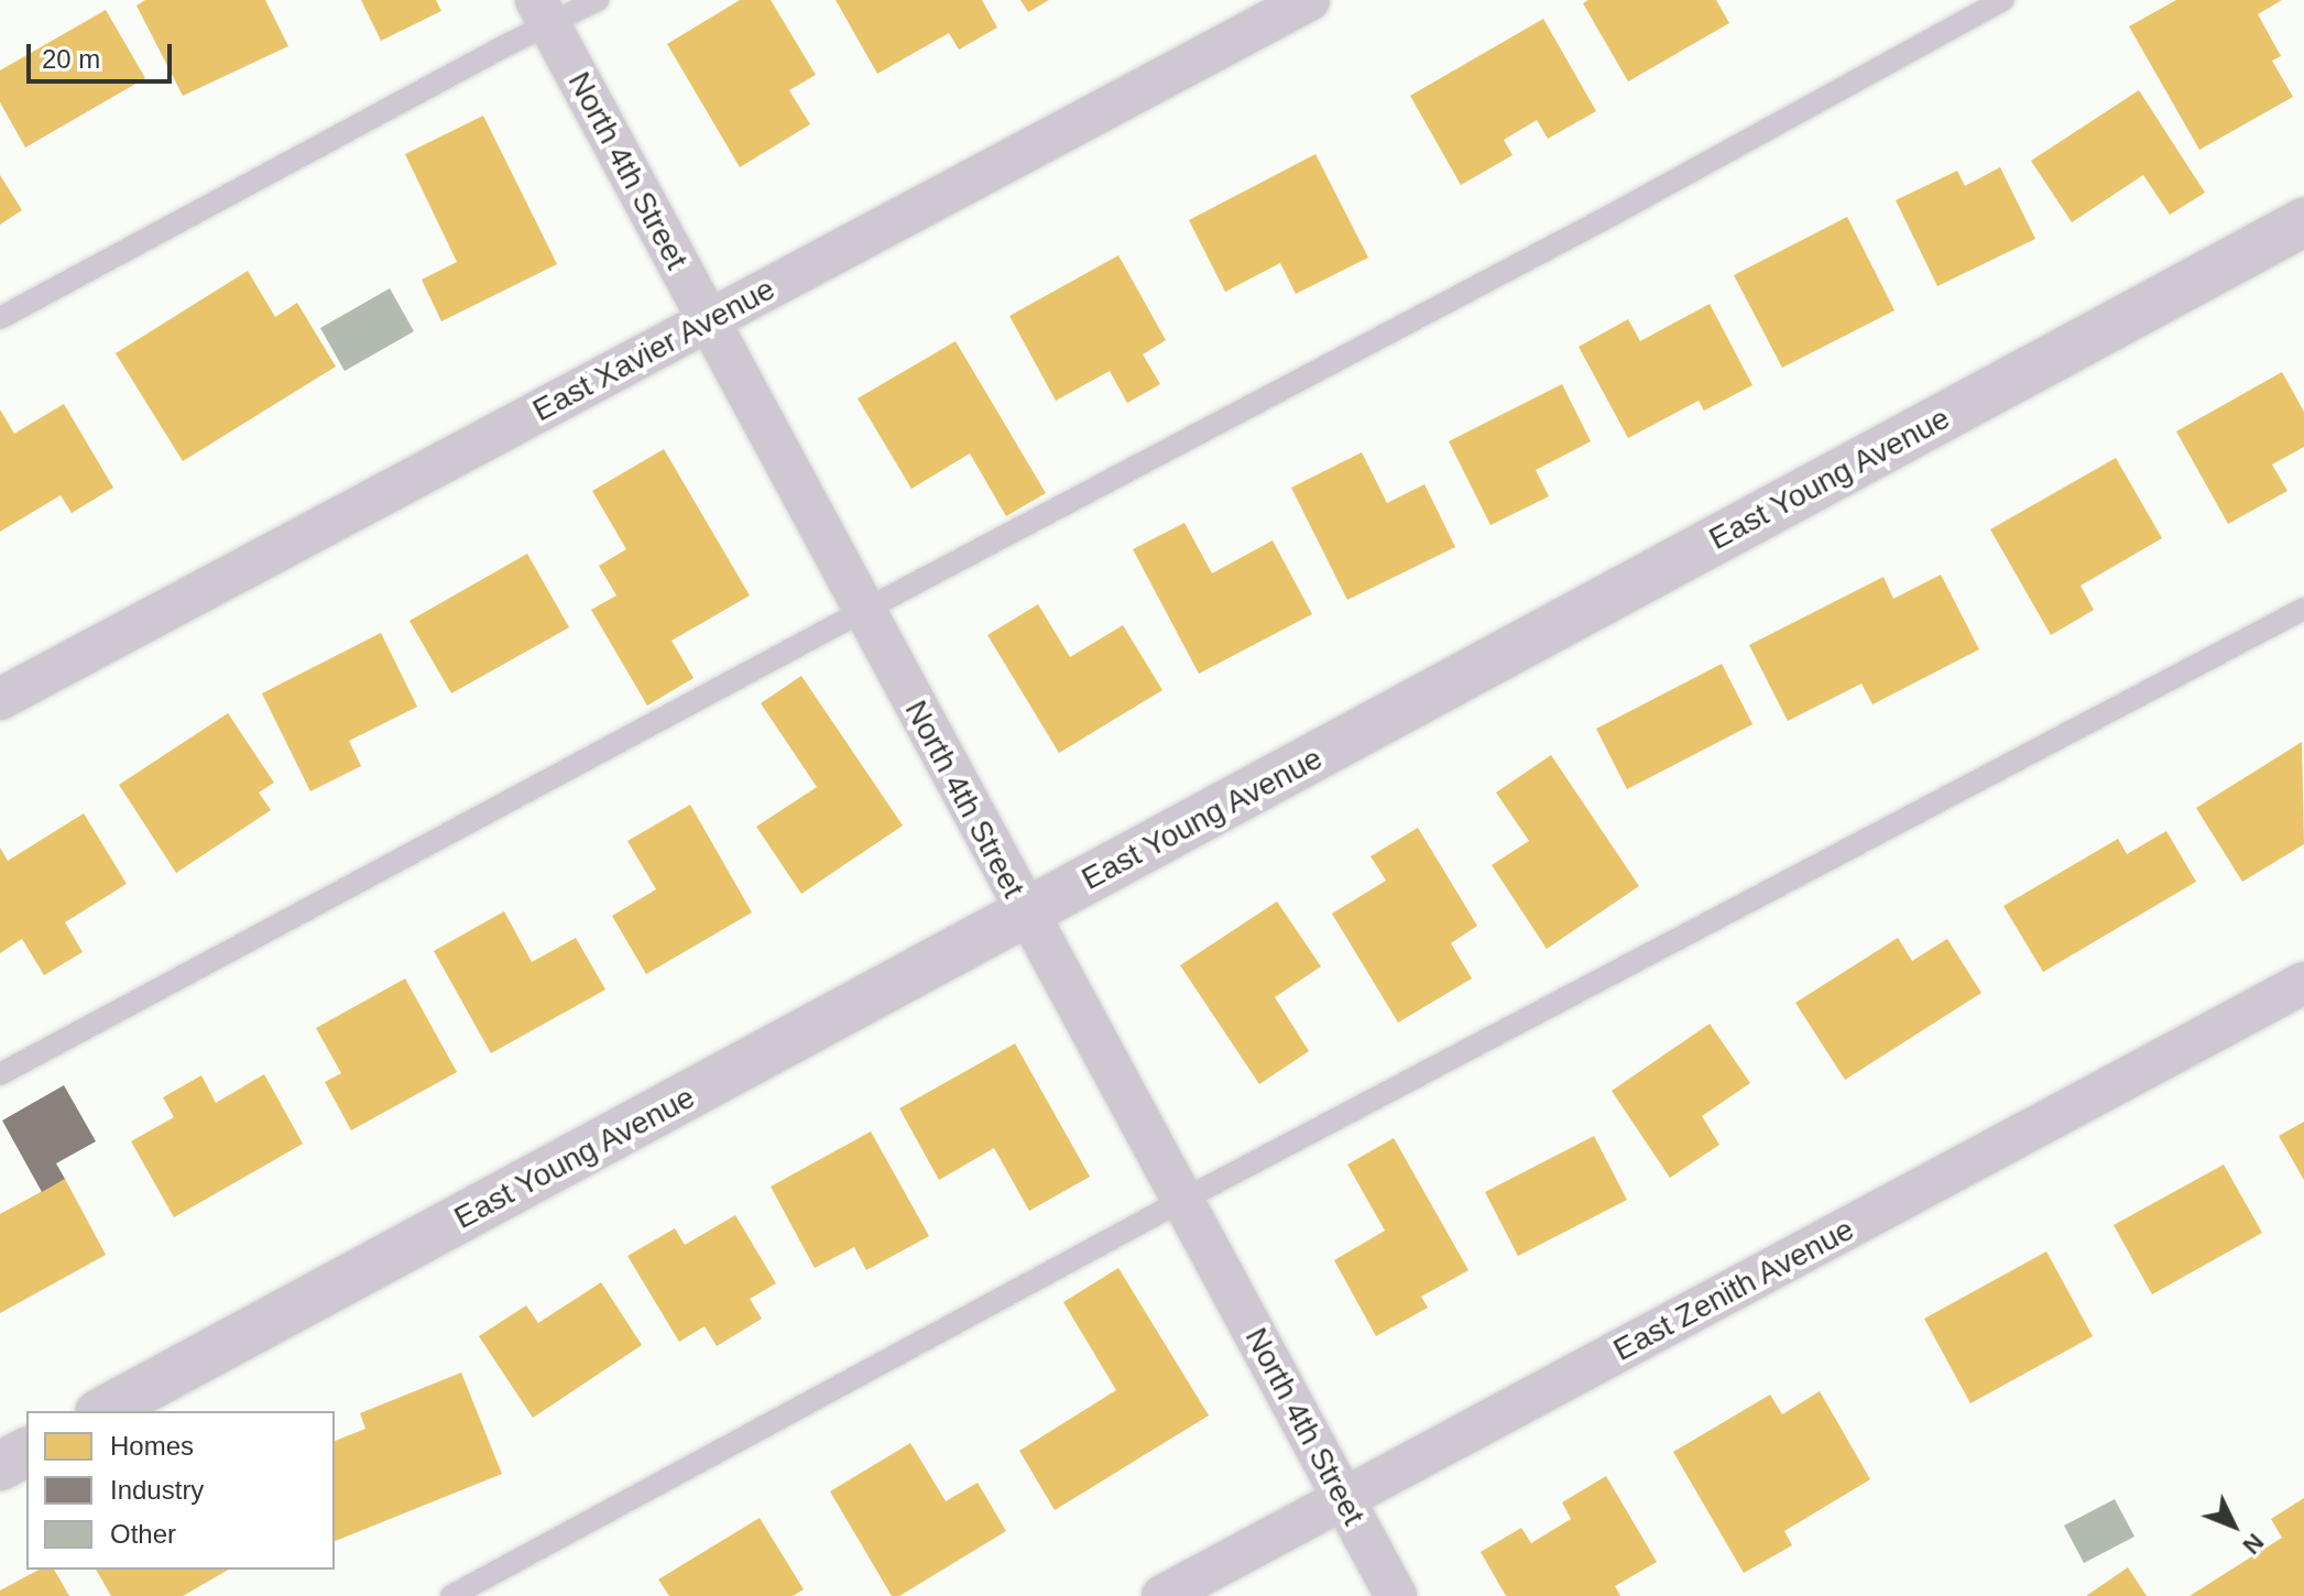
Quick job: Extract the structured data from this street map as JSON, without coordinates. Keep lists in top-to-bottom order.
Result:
{
  "streets": {
    "street": [
      "North 4th Street",
      "East Xavier Avenue",
      "East Young Avenue",
      "East Zenith Avenue"
    ]
  },
  "crossings": [
    ["North 4th Street", "East Xavier Avenue"],
    ["North 4th Street", "East Young Avenue"],
    ["North 4th Street", "East Zenith Avenue"]
  ],
  "legend": ["Homes", "Industry", "Other"],
  "scale_bar": "20 m",
  "north": "bottom right"
}
